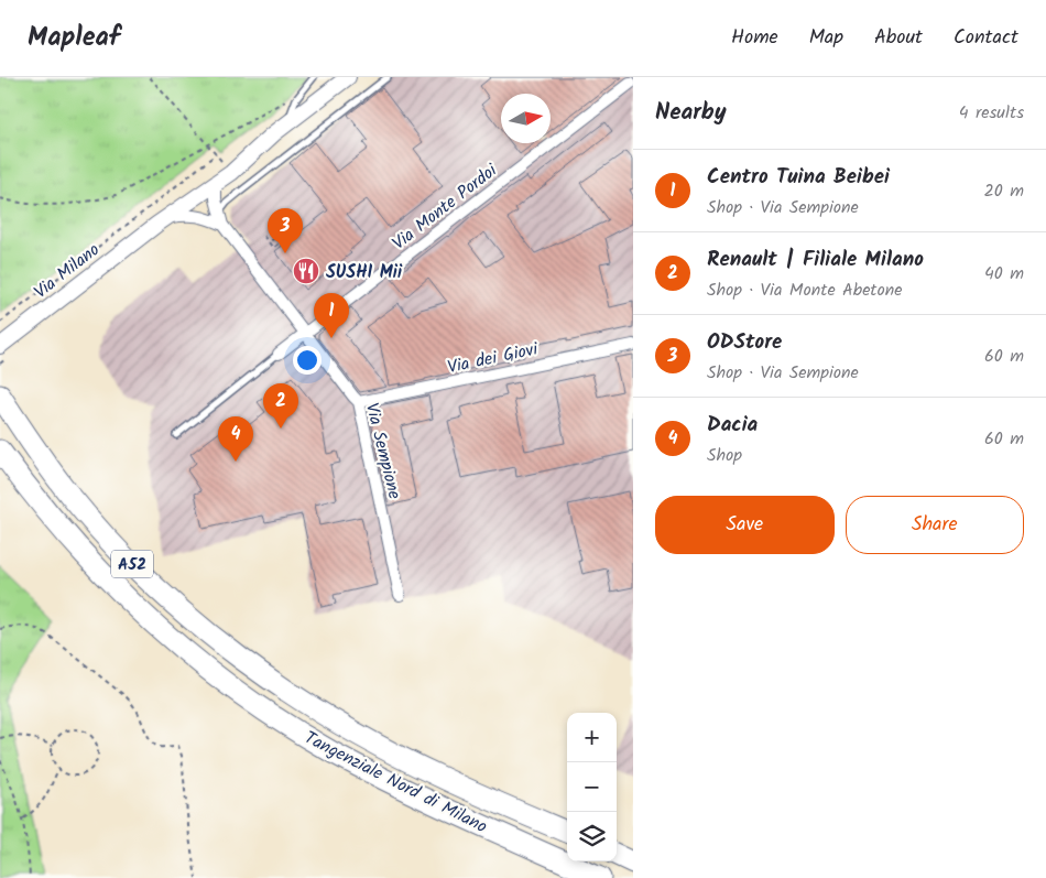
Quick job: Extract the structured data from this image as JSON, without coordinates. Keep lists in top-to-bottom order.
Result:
{
  "streets": {
    "highway": ["A52", "Tangenziale Nord di Milano"],
    "street": [
      "Via Monte Pordoi",
      "Via Milano",
      "Via dei Giovi",
      "Via Sempione"
    ]
  },
  "crossings": [
    ["Via Monte Pordoi", "Via Sempione"],
    ["Via Milano", "Via Sempione"],
    ["Via dei Giovi", "Via Sempione"]
  ],
  "places": {
    "restaurant": ["SUSHI Mii"]
  },
  "north": "right",
  "page": {
    "header": "Mapleaf",
    "nav": [
      "Home",
      "Map",
      "About",
      "Contact"
    ],
    "heading": ["Nearby", "4 results"],
    "list": [
      {
        "mark": "1",
        "name": "Centro Tuina Beibei",
        "note": "Shop · Via Sempione",
        "value": "20 m"
      },
      {
        "mark": "2",
        "name": "Renault | Filiale Milano",
        "note": "Shop · Via Monte Abetone",
        "value": "40 m"
      },
      {
        "mark": "3",
        "name": "ODStore",
        "note": "Shop · Via Sempione",
        "value": "60 m"
      },
      {
        "mark": "4",
        "name": "Dacia",
        "note": "Shop",
        "value": "60 m"
      }
    ],
    "pins": [
      "3",
      "1",
      "2",
      "4"
    ],
    "buttons": ["Save", "Share"],
    "map_buttons": ["+", "−"]
  }
}
